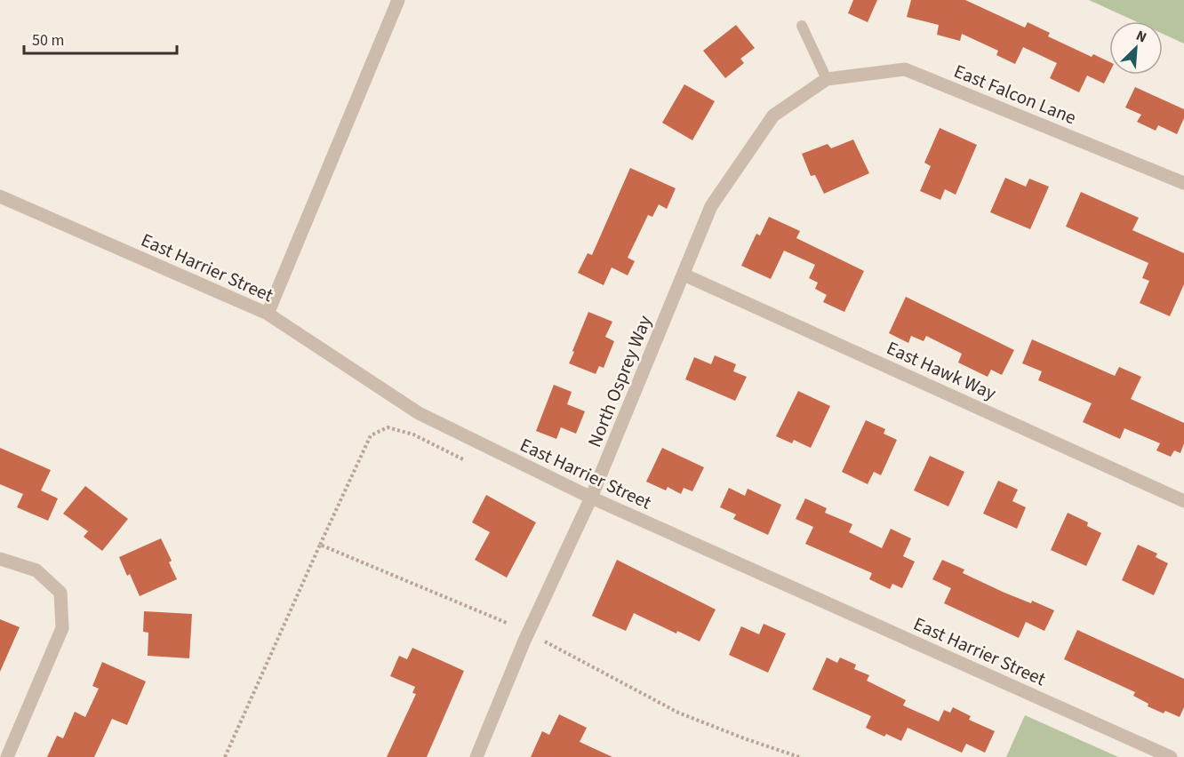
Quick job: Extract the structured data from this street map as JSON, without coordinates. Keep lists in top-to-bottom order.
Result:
{
  "streets": {
    "street": [
      "East Falcon Lane",
      "East Harrier Street",
      "East Hawk Way",
      "North Osprey Way"
    ]
  },
  "crossings": [
    ["East Falcon Lane", "North Osprey Way"],
    ["East Harrier Street", "North Osprey Way"],
    ["East Hawk Way", "North Osprey Way"]
  ],
  "scale_bar": "50 m",
  "north": "top right"
}
